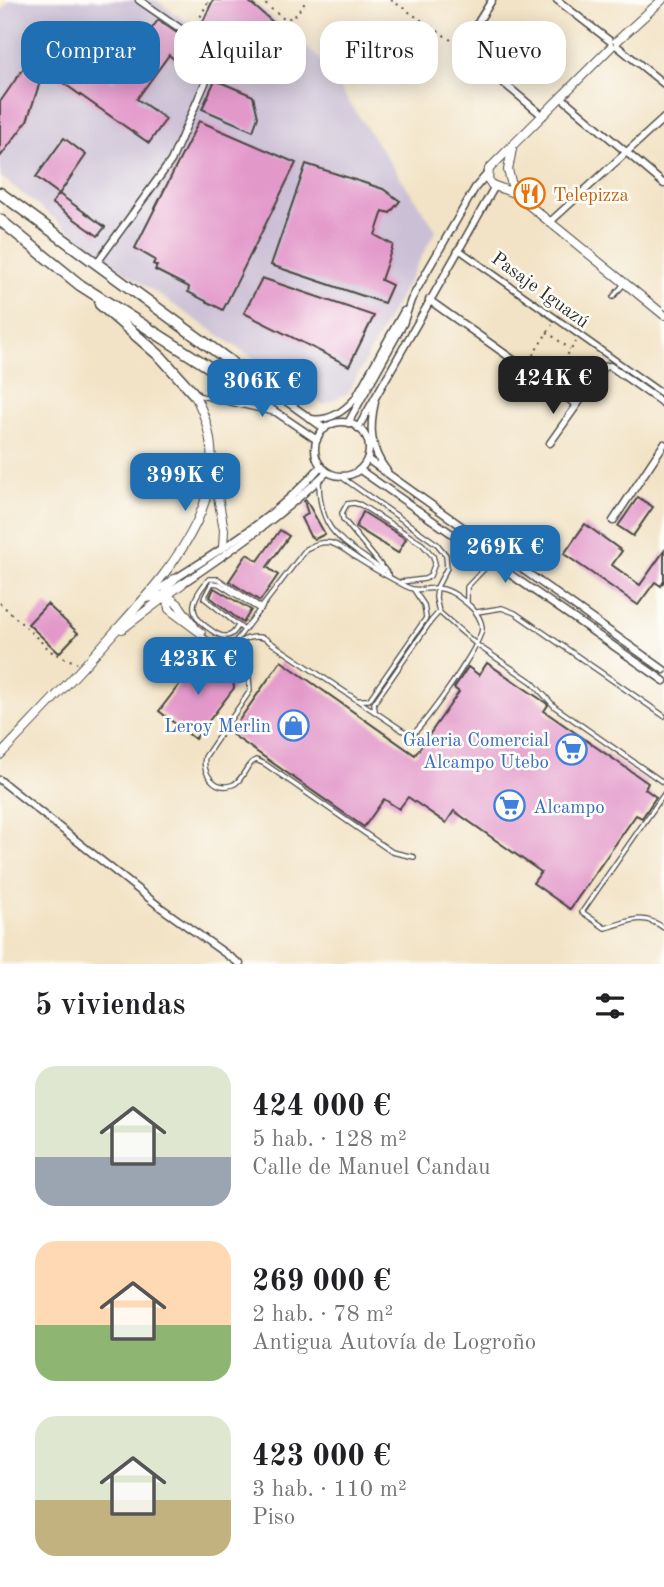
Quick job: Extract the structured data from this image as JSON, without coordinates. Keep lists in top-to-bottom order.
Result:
{
  "streets": {
    "street": ["Pasaje Iguazú"]
  },
  "places": {
    "restaurant": ["Telepizza"],
    "shop": ["Leroy Merlin"],
    "supermarket": ["Galeria Comercial Alcampo Utebo", "Alcampo"]
  },
  "page": {
    "chip": [
      "Comprar",
      "Alquilar",
      "Filtros",
      "Nuevo"
    ],
    "price": [
      "424K €",
      "306K €",
      "399K €",
      "269K €",
      "423K €"
    ],
    "heading": "5 viviendas",
    "list": [
      {
        "name": "424 000 €",
        "note": "5 hab. · 128 m² · Calle de Manuel Candau"
      },
      {
        "name": "269 000 €",
        "note": "2 hab. · 78 m² · Antigua Autovía de Logroño"
      },
      {
        "name": "423 000 €",
        "note": "3 hab. · 110 m² · Piso"
      }
    ]
  }
}
